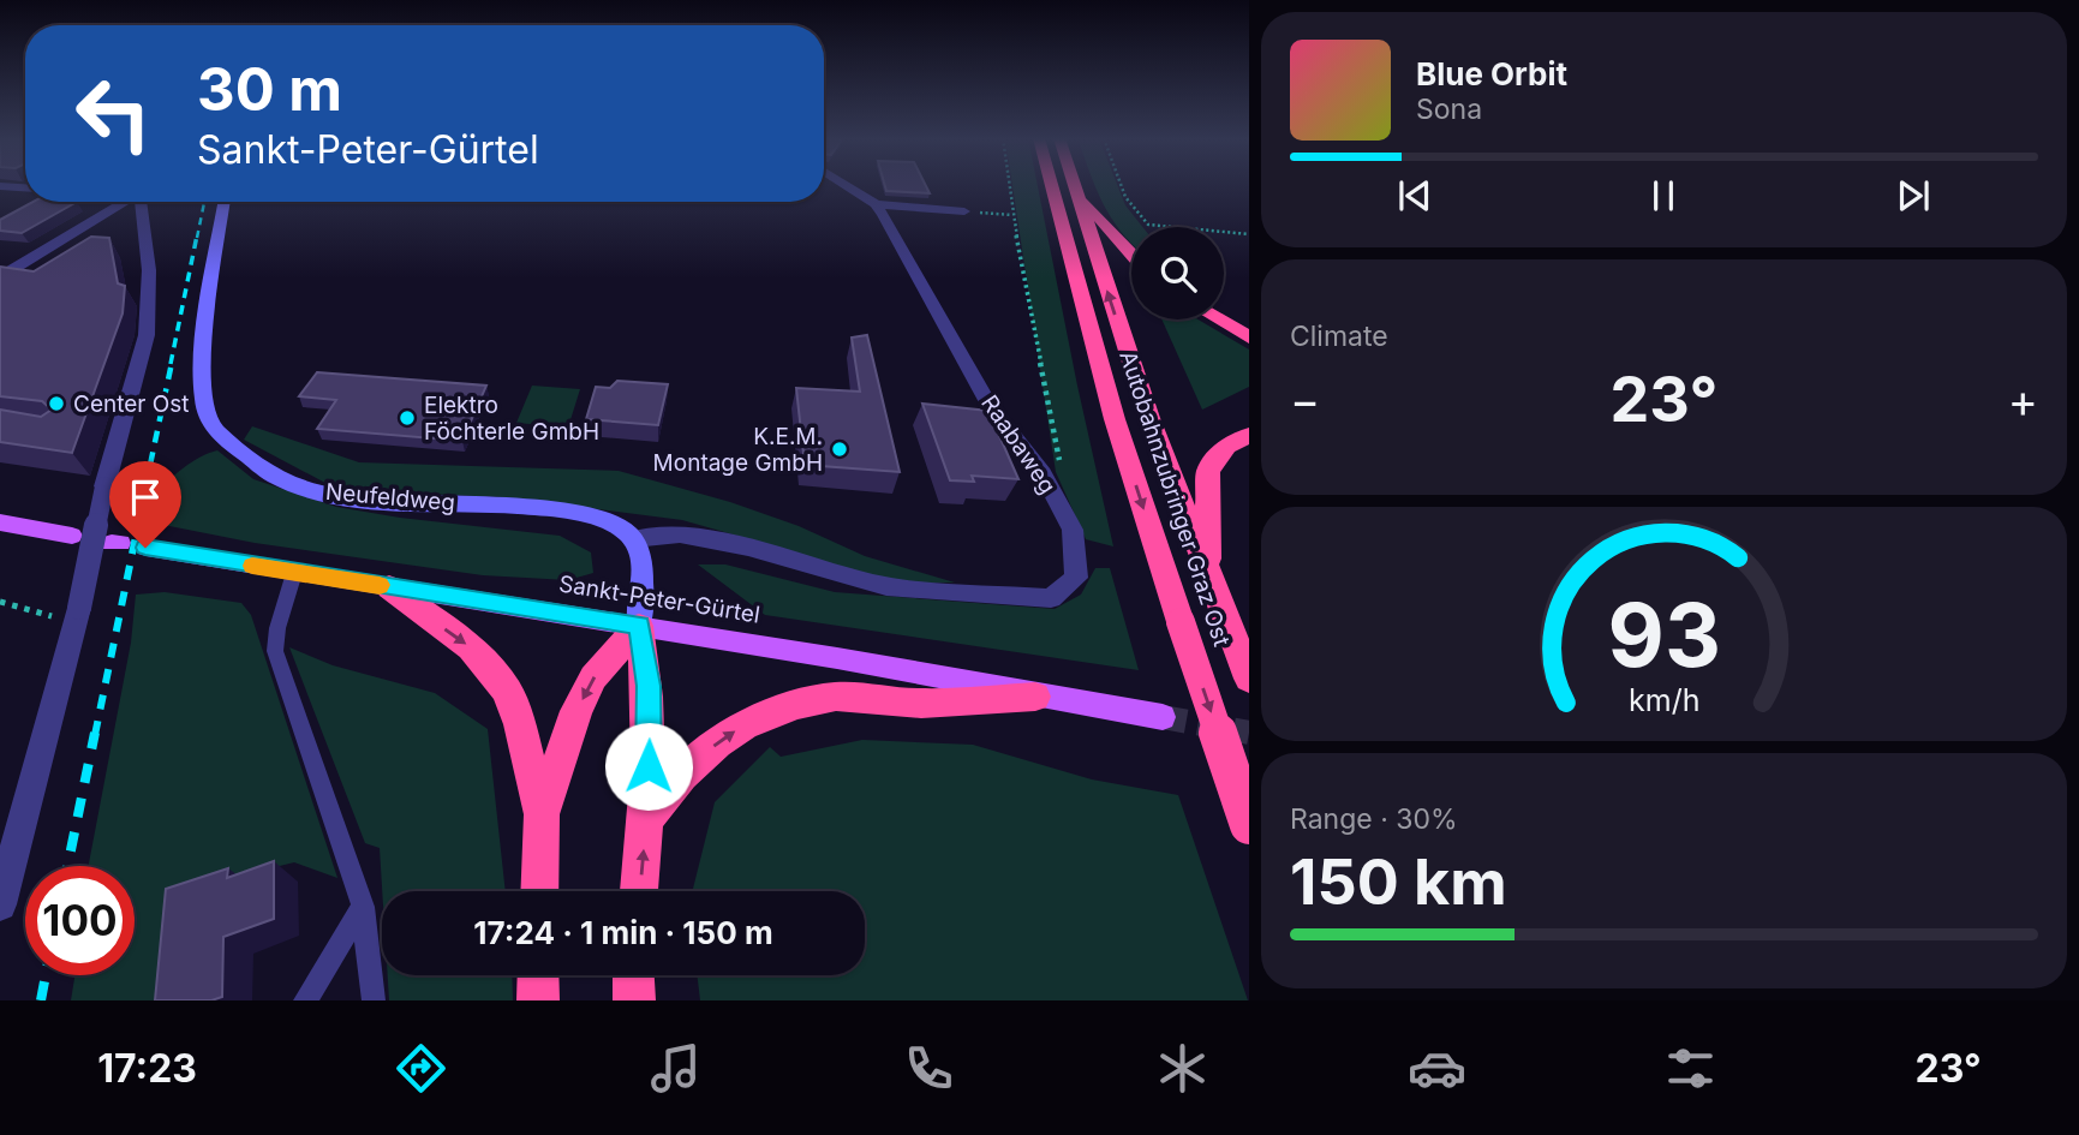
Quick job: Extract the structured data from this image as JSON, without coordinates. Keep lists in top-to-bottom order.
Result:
{
  "streets": {
    "highway": ["Autobahnzubringer Graz Ost"],
    "main road": ["Sankt-Peter-Gürtel"],
    "street": ["Raabaweg", "Neufeldweg"]
  },
  "crossings": [
    ["Raabaweg", "Neufeldweg"]
  ],
  "places": ["Center Ost", "Elektro Föchterle GmbH", "K.E.M. Montage GmbH"],
  "page": {
    "turn": ["30 m", "Sankt-Peter-Gürtel"],
    "song": ["Blue Orbit", "Sona"],
    "tile": [
      "Climate",
      ["Range · 30%", "150 km"]
    ],
    "heat": ["−", "23°", "+"],
    "limit": "100",
    "trip": "17:24 · 1 min · 150 m",
    "tabs": ["17:23", "23°"],
    "gauge": ["93", "km/h"]
  }
}
